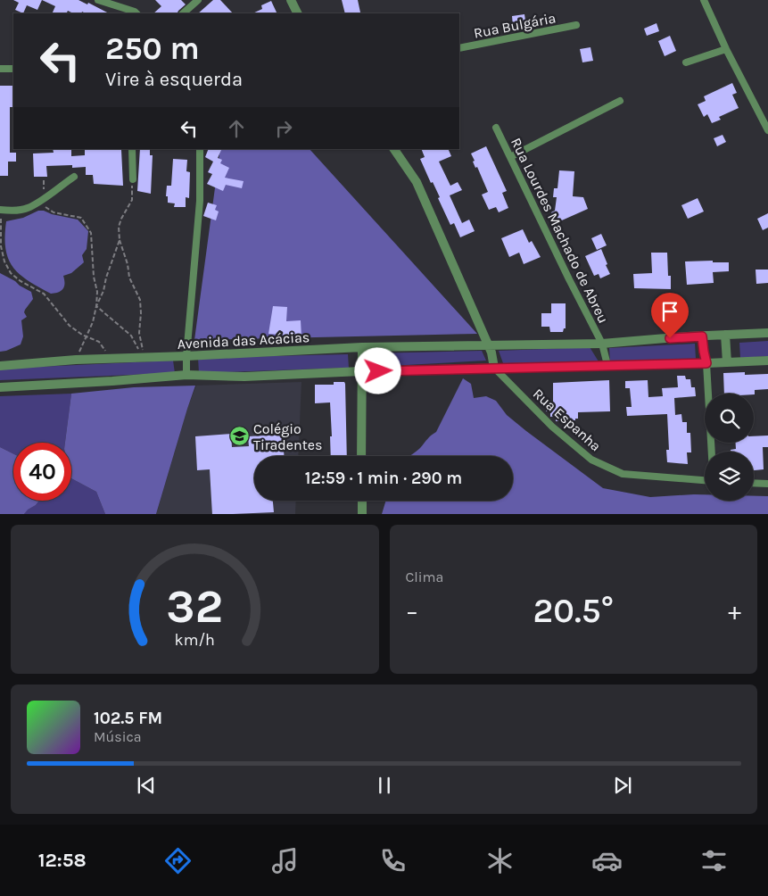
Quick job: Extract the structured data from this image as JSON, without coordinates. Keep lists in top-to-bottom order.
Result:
{
  "streets": {
    "street": [
      "Rua Bulgária",
      "Rua Lourdes Machado de Abreu",
      "Avenida das Acácias",
      "Rua Espanha"
    ]
  },
  "crossings": [
    ["Rua Lourdes Machado de Abreu", "Avenida das Acácias"]
  ],
  "places": {
    "school or university": ["Colégio Tiradentes"]
  },
  "page": {
    "turn": ["250 m", "Vire à esquerda"],
    "limit": "40",
    "trip": "12:59 · 1 min · 290 m",
    "tile": "Clima",
    "heat": ["−", "20.5°", "+"],
    "song": ["102.5 FM", "Música"],
    "tabs": "12:58",
    "gauge": ["32", "km/h"]
  }
}
